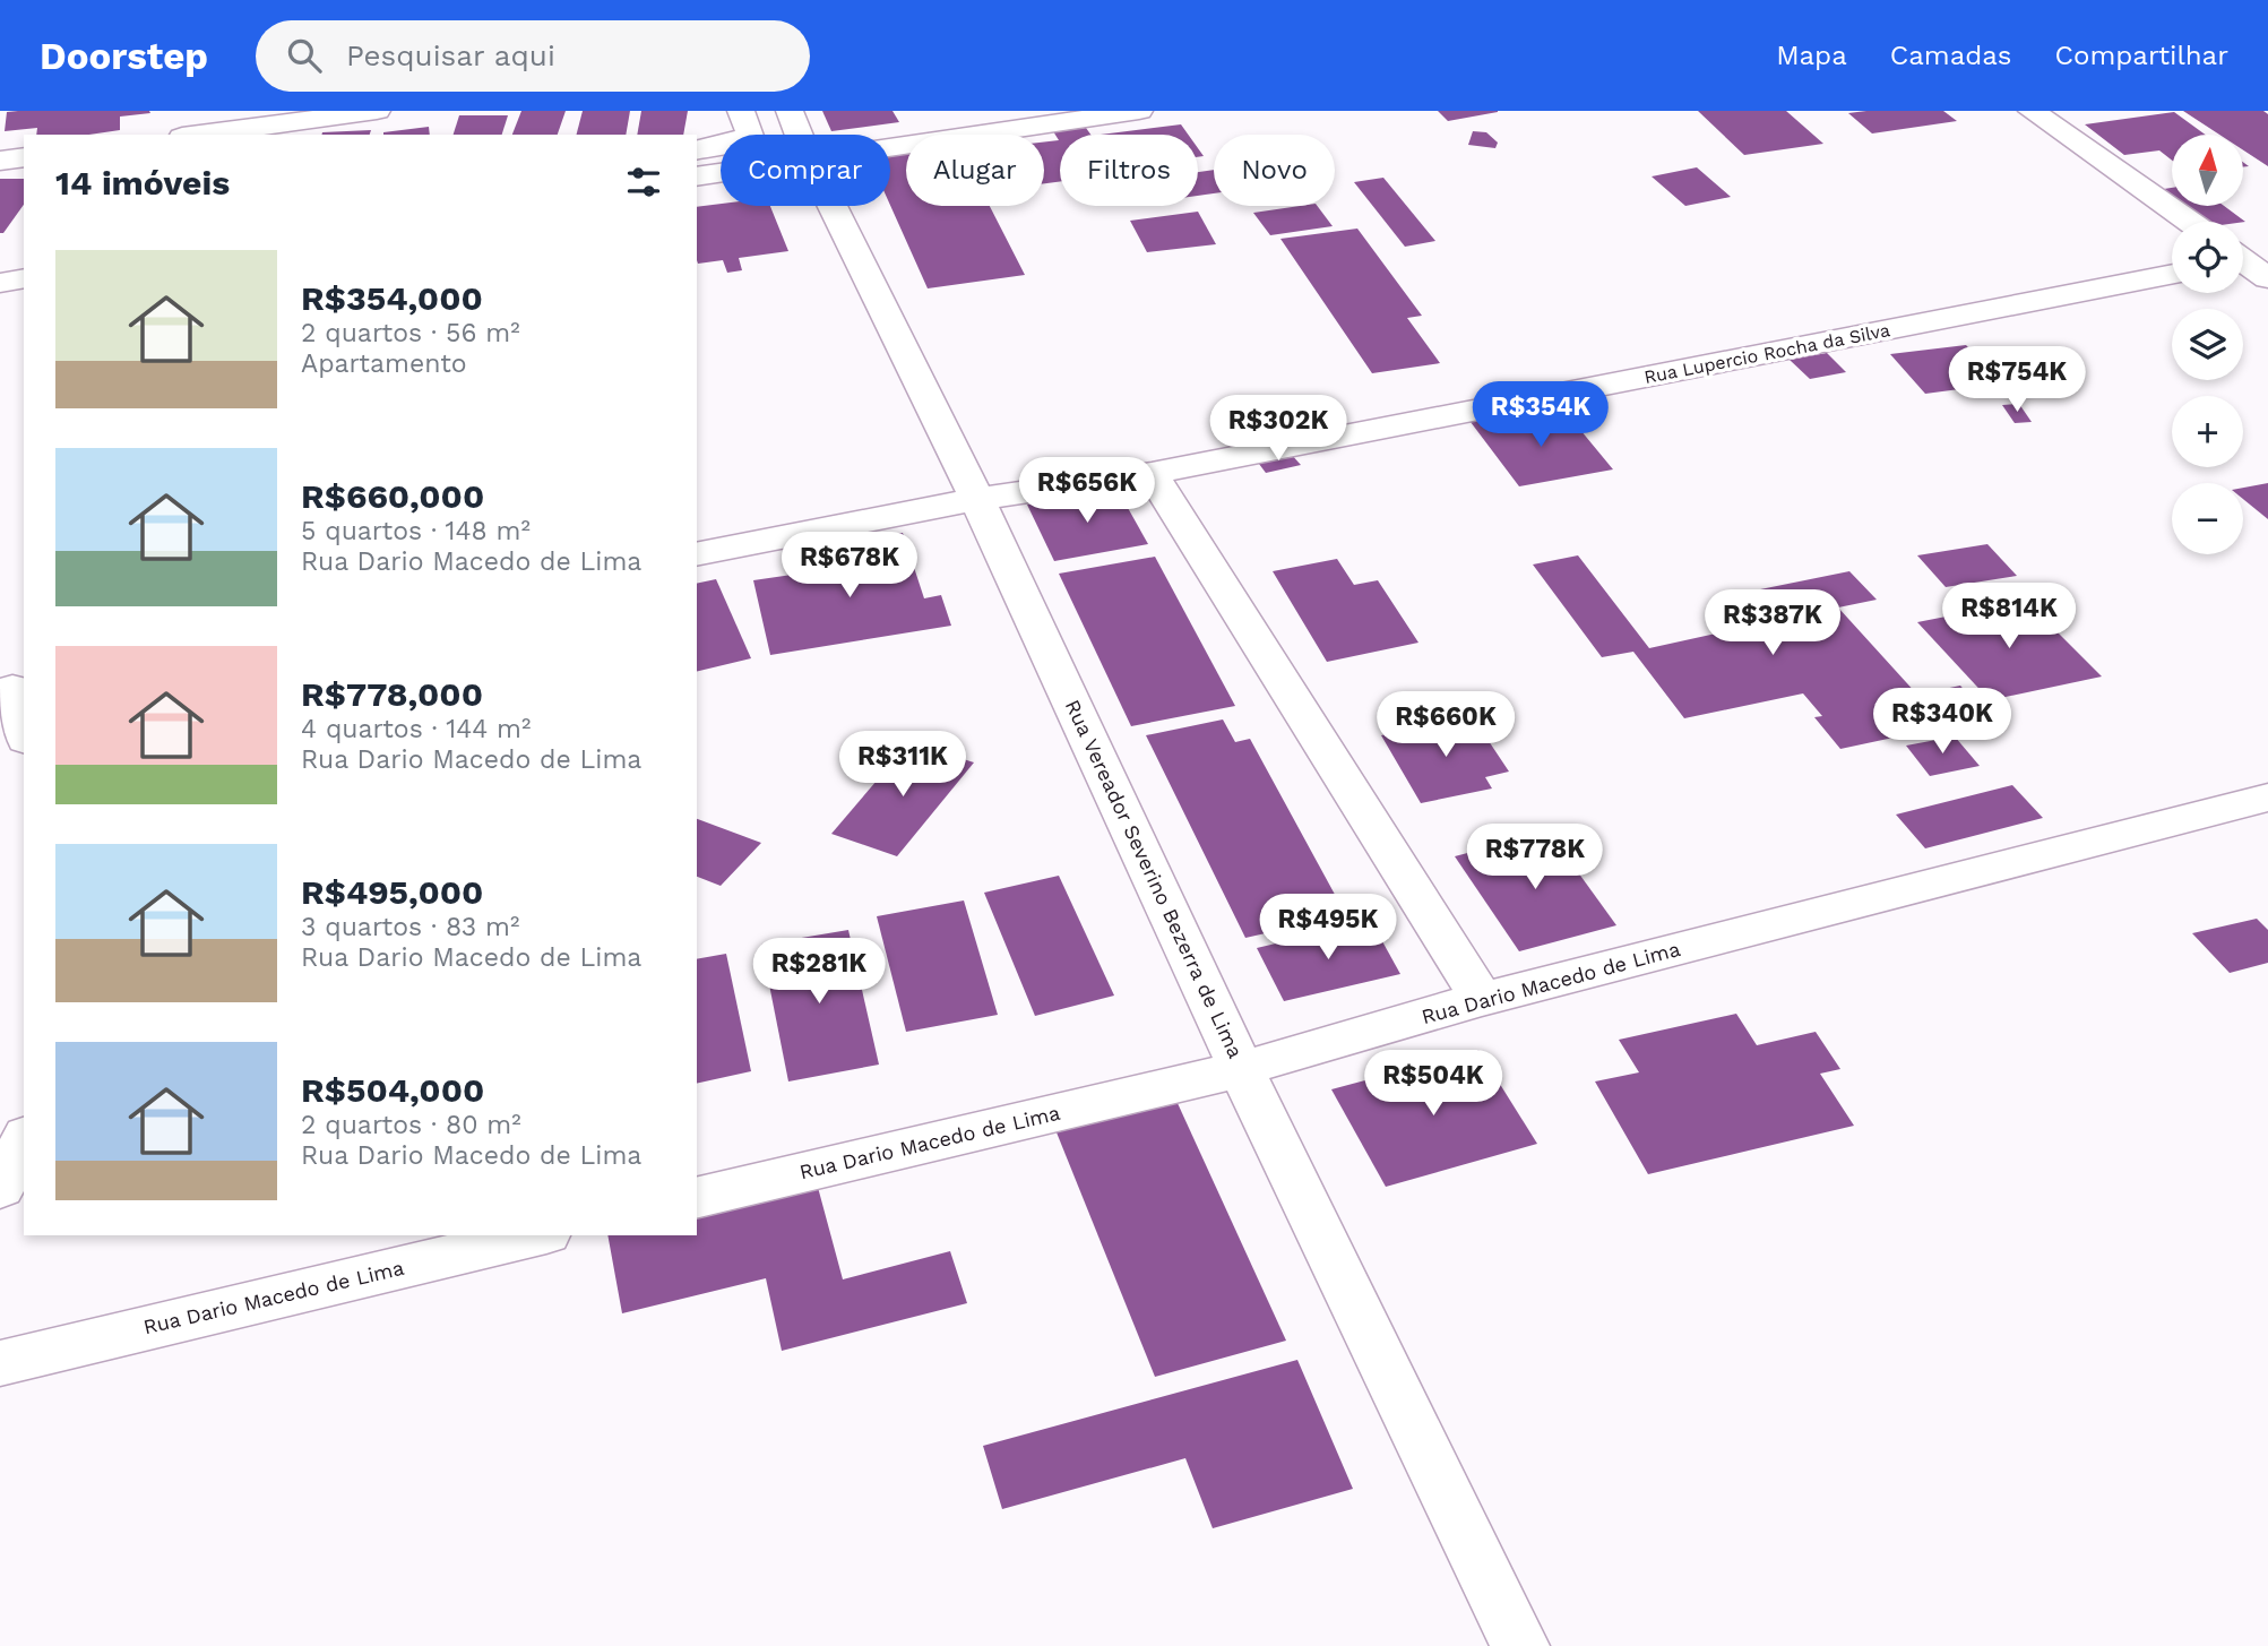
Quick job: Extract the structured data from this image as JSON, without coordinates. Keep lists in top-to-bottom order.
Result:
{
  "streets": {
    "street": ["Rua Lupercio Rocha da Silva", "Rua Vereador Severino Bezerra de Lima", "Rua Dario Macedo de Lima"]
  },
  "crossings": [
    ["Rua Lupercio Rocha da Silva", "Rua Vereador Severino Bezerra de Lima"],
    ["Rua Vereador Severino Bezerra de Lima", "Rua Dario Macedo de Lima"]
  ],
  "north": "top",
  "page": {
    "header": "Doorstep",
    "search": "Pesquisar aqui",
    "nav": ["Mapa", "Camadas", "Compartilhar"],
    "map_buttons": ["+", "−"],
    "chip": [
      "Comprar",
      "Alugar",
      "Filtros",
      "Novo"
    ],
    "heading": "14 imóveis",
    "list": [
      {
        "name": "R$354,000",
        "note": "2 quartos · 56 m² · Apartamento"
      },
      {
        "name": "R$660,000",
        "note": "5 quartos · 148 m² · Rua Dario Macedo de Lima"
      },
      {
        "name": "R$778,000",
        "note": "4 quartos · 144 m² · Rua Dario Macedo de Lima"
      },
      {
        "name": "R$495,000",
        "note": "3 quartos · 83 m² · Rua Dario Macedo de Lima"
      },
      {
        "name": "R$504,000",
        "note": "2 quartos · 80 m² · Rua Dario Macedo de Lima"
      }
    ],
    "price": [
      "R$754K",
      "R$354K",
      "R$302K",
      "R$656K",
      "R$678K",
      "R$814K",
      "R$387K",
      "R$340K",
      "R$660K",
      "R$311K",
      "R$778K",
      "R$495K",
      "R$281K",
      "R$504K"
    ]
  }
}
